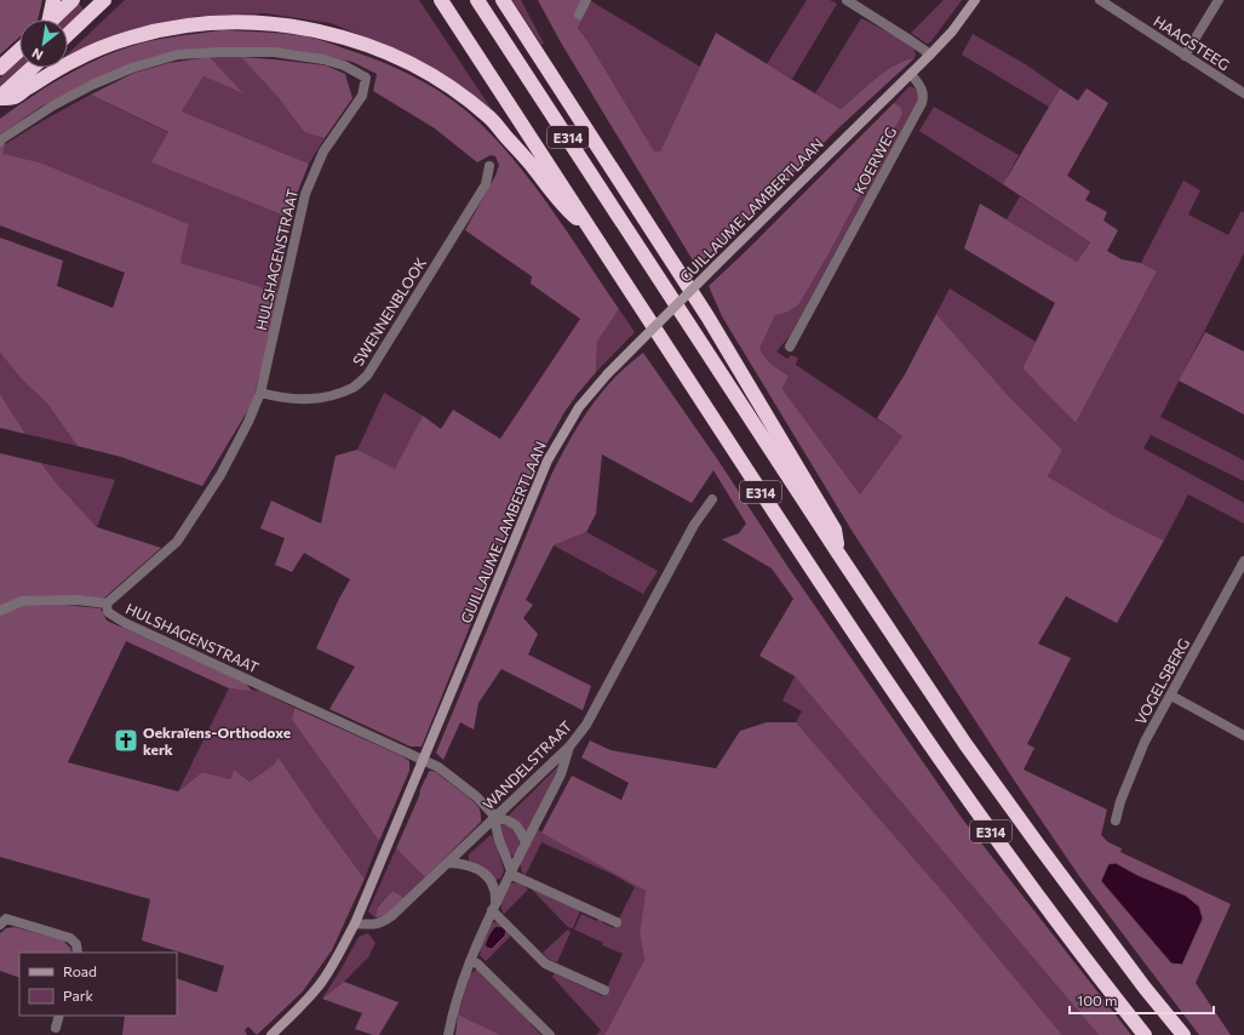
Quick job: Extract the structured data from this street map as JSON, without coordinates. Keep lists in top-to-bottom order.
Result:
{
  "streets": {
    "highway": ["E314"],
    "street": [
      "HAAGSTEEG",
      "KOERWEG",
      "GUILLAUME LAMBERTLAAN",
      "HULSHAGENSTRAAT",
      "SWENNENBLOOK",
      "VOGELSBERG",
      "WANDELSTRAAT"
    ]
  },
  "crossings": [
    ["KOERWEG", "GUILLAUME LAMBERTLAAN"],
    ["GUILLAUME LAMBERTLAAN", "HULSHAGENSTRAAT"],
    ["GUILLAUME LAMBERTLAAN", "WANDELSTRAAT"],
    ["HULSHAGENSTRAAT", "SWENNENBLOOK"],
    ["HULSHAGENSTRAAT", "WANDELSTRAAT"]
  ],
  "places": {
    "church": ["Oekraïens-Orthodoxe kerk"]
  },
  "legend": ["Road", "Park"],
  "scale_bar": "100 m",
  "north": "bottom left"
}
